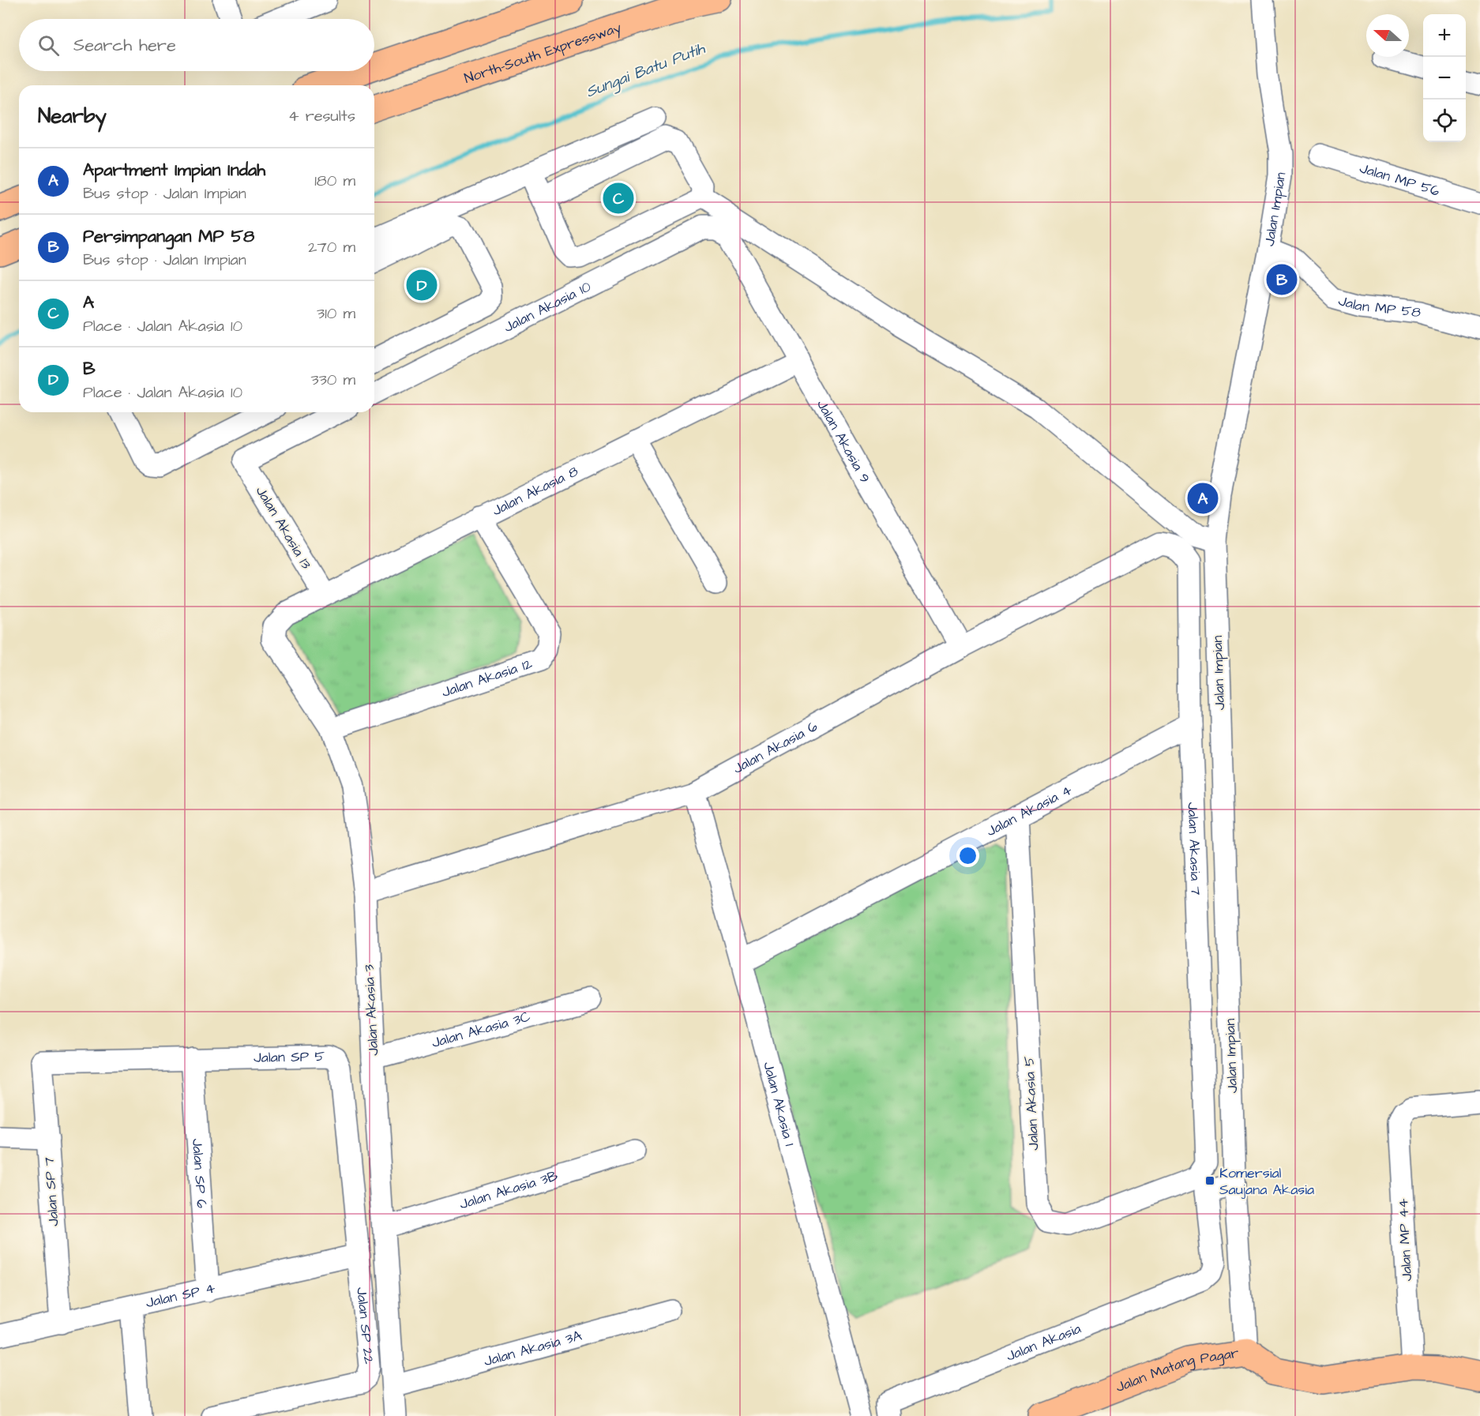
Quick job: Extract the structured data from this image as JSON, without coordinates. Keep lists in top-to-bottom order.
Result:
{
  "streets": {
    "main road": ["North–South Expressway", "Jalan Matang Pagar"],
    "street": [
      "Jalan MP 56",
      "Jalan Impian",
      "Jalan MP 58",
      "Jalan Akasia 10",
      "Jalan Akasia 9",
      "Jalan Akasia 8",
      "Jalan Akasia 13",
      "Jalan Akasia 12",
      "Jalan Akasia 6",
      "Jalan Akasia 4",
      "Jalan Akasia 7",
      "Jalan Akasia 3",
      "Jalan Akasia 3C",
      "Jalan SP 5",
      "Jalan Akasia 1",
      "Jalan Akasia 5",
      "Jalan SP 6",
      "Jalan Akasia 3B",
      "Jalan SP 7",
      "Jalan MP 44",
      "Jalan SP 4",
      "Jalan SP 22",
      "Jalan Akasia",
      "Jalan Akasia 3A"
    ]
  },
  "crossings": [
    ["Jalan Impian", "Jalan MP 58"],
    ["Jalan Impian", "Jalan Akasia 5"],
    ["Jalan Impian", "Jalan Matang Pagar"],
    ["Jalan Akasia 10", "Jalan Akasia 9"],
    ["Jalan Akasia 9", "Jalan Akasia 8"],
    ["Jalan Akasia 9", "Jalan Akasia 6"],
    ["Jalan Akasia 8", "Jalan Akasia 13"],
    ["Jalan Akasia 8", "Jalan Akasia 12"],
    ["Jalan Akasia 8", "Jalan Akasia 3"],
    ["Jalan Akasia 12", "Jalan Akasia 3"],
    ["Jalan Akasia 6", "Jalan Akasia 7"],
    ["Jalan Akasia 6", "Jalan Akasia 3"],
    ["Jalan Akasia 6", "Jalan Akasia 1"],
    ["Jalan Akasia 4", "Jalan Akasia 7"],
    ["Jalan Akasia 4", "Jalan Akasia 1"],
    ["Jalan Akasia 4", "Jalan Akasia 5"],
    ["Jalan Akasia 7", "Jalan Akasia 5"],
    ["Jalan Akasia 7", "Jalan Akasia"],
    ["Jalan Akasia 3", "Jalan Akasia 3C"],
    ["Jalan Akasia 3", "Jalan Akasia 3B"],
    ["Jalan Akasia 3", "Jalan Akasia 3A"],
    ["Jalan SP 5", "Jalan SP 6"],
    ["Jalan SP 5", "Jalan SP 7"],
    ["Jalan SP 5", "Jalan SP 4"],
    ["Jalan SP 5", "Jalan SP 22"],
    ["Jalan SP 6", "Jalan SP 4"],
    ["Jalan SP 7", "Jalan SP 4"],
    ["Jalan MP 44", "Jalan Matang Pagar"],
    ["Jalan SP 4", "Jalan SP 22"]
  ],
  "water": ["Sungai Batu Putih"],
  "places": {
    "transit": ["Komersial Saujana Akasia"]
  },
  "north": "left",
  "page": {
    "map_buttons": ["+", "−"],
    "search": "Search here",
    "heading": ["Nearby", "4 results"],
    "list": [
      {
        "mark": "A",
        "name": "Apartment Impian Indah",
        "note": "Bus stop · Jalan Impian",
        "value": "180 m"
      },
      {
        "mark": "B",
        "name": "Persimpangan MP 58",
        "note": "Bus stop · Jalan Impian",
        "value": "270 m"
      },
      {
        "mark": "C",
        "name": "A",
        "note": "Place · Jalan Akasia 10",
        "value": "310 m"
      },
      {
        "mark": "D",
        "name": "B",
        "note": "Place · Jalan Akasia 10",
        "value": "330 m"
      }
    ],
    "pins": [
      "C",
      "B",
      "D",
      "A"
    ]
  }
}
